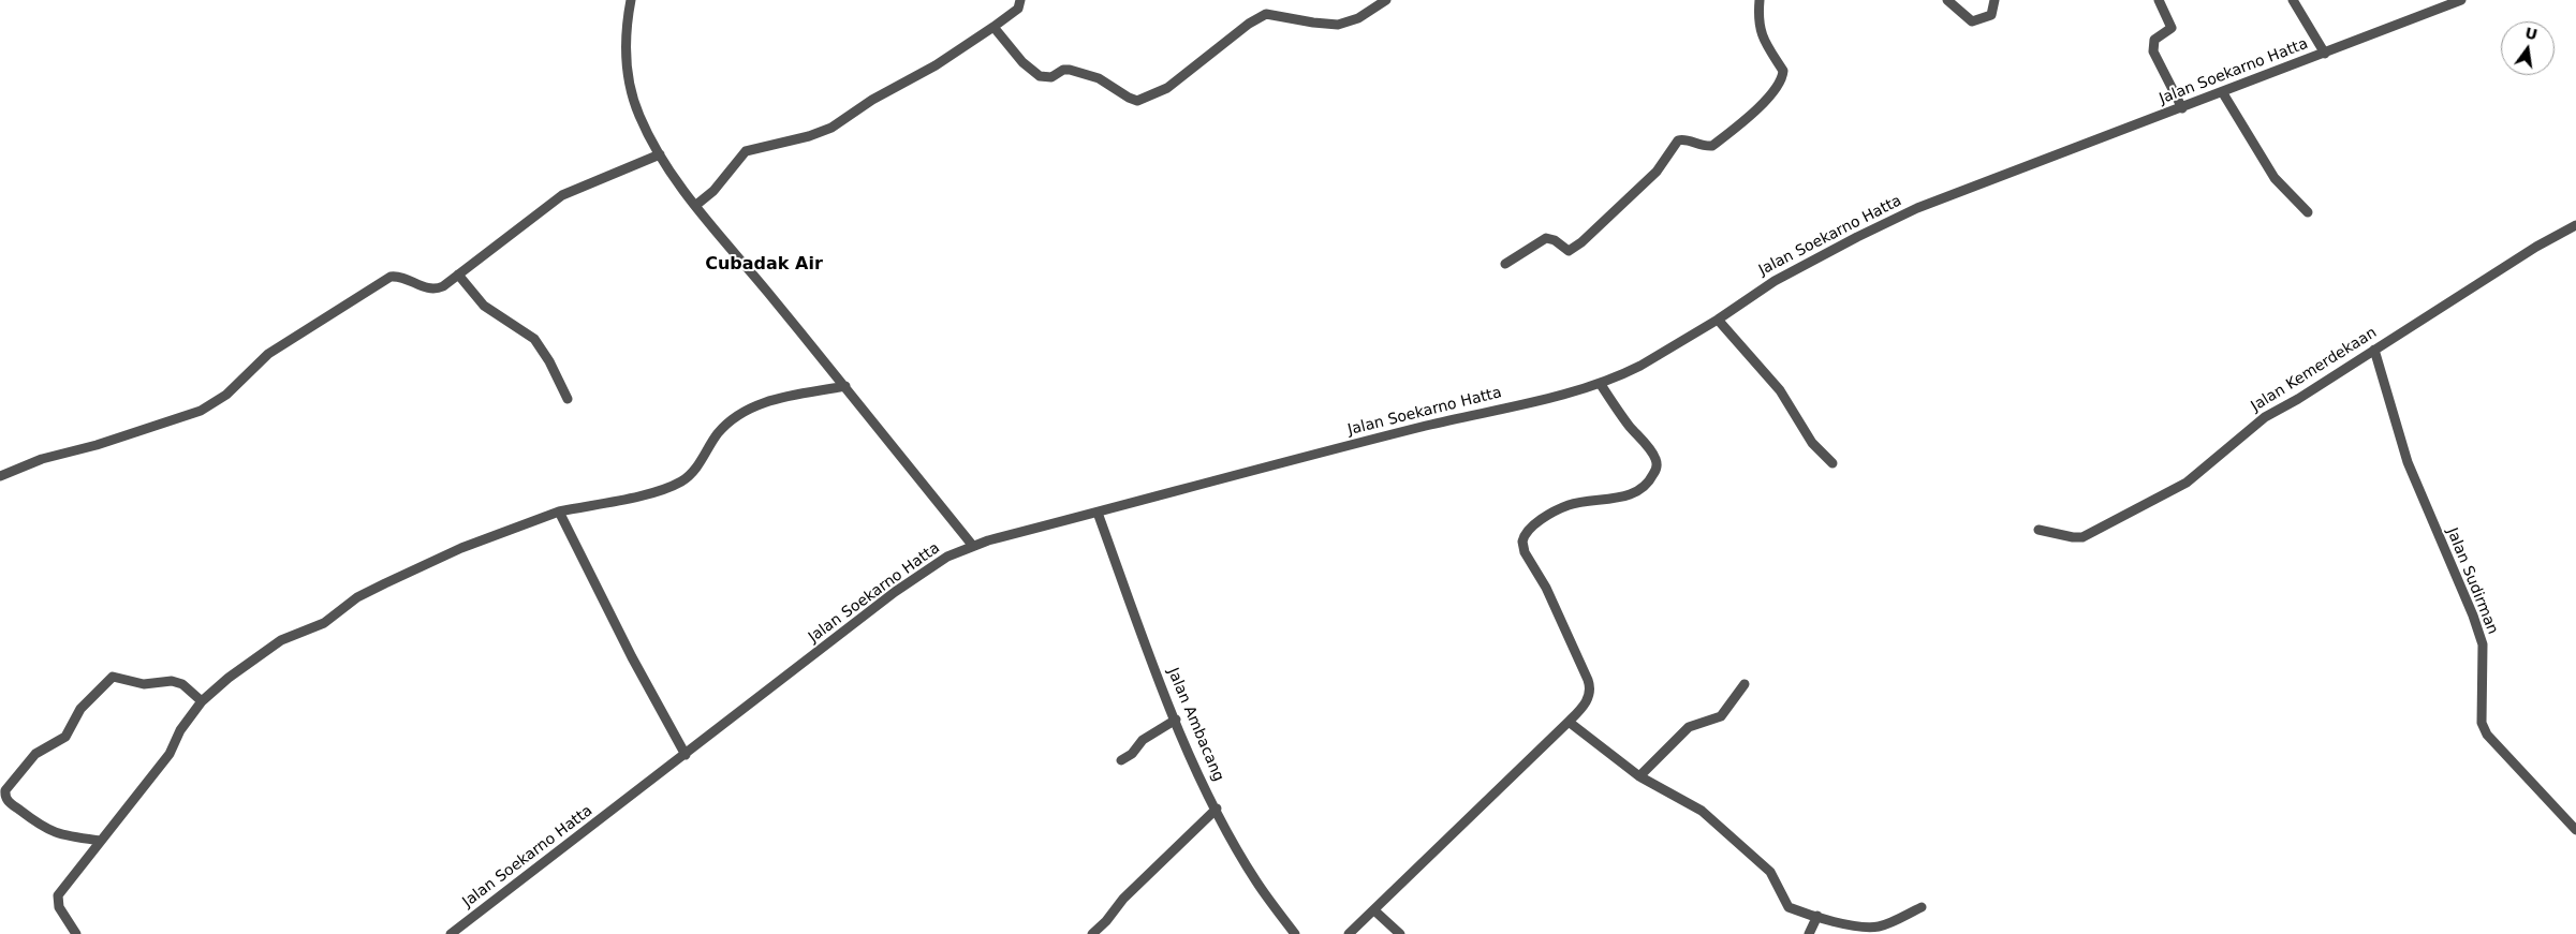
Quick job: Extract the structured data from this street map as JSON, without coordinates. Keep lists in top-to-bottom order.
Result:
{
  "streets": {
    "street": [
      "Jalan Soekarno Hatta",
      "Jalan Kemerdekaan",
      "Jalan Sudirman",
      "Jalan Ambacang"
    ]
  },
  "crossings": [
    ["Jalan Soekarno Hatta", "Jalan Ambacang"],
    ["Jalan Kemerdekaan", "Jalan Sudirman"]
  ],
  "districts": ["Cubadak Air"],
  "north": "top"
}
